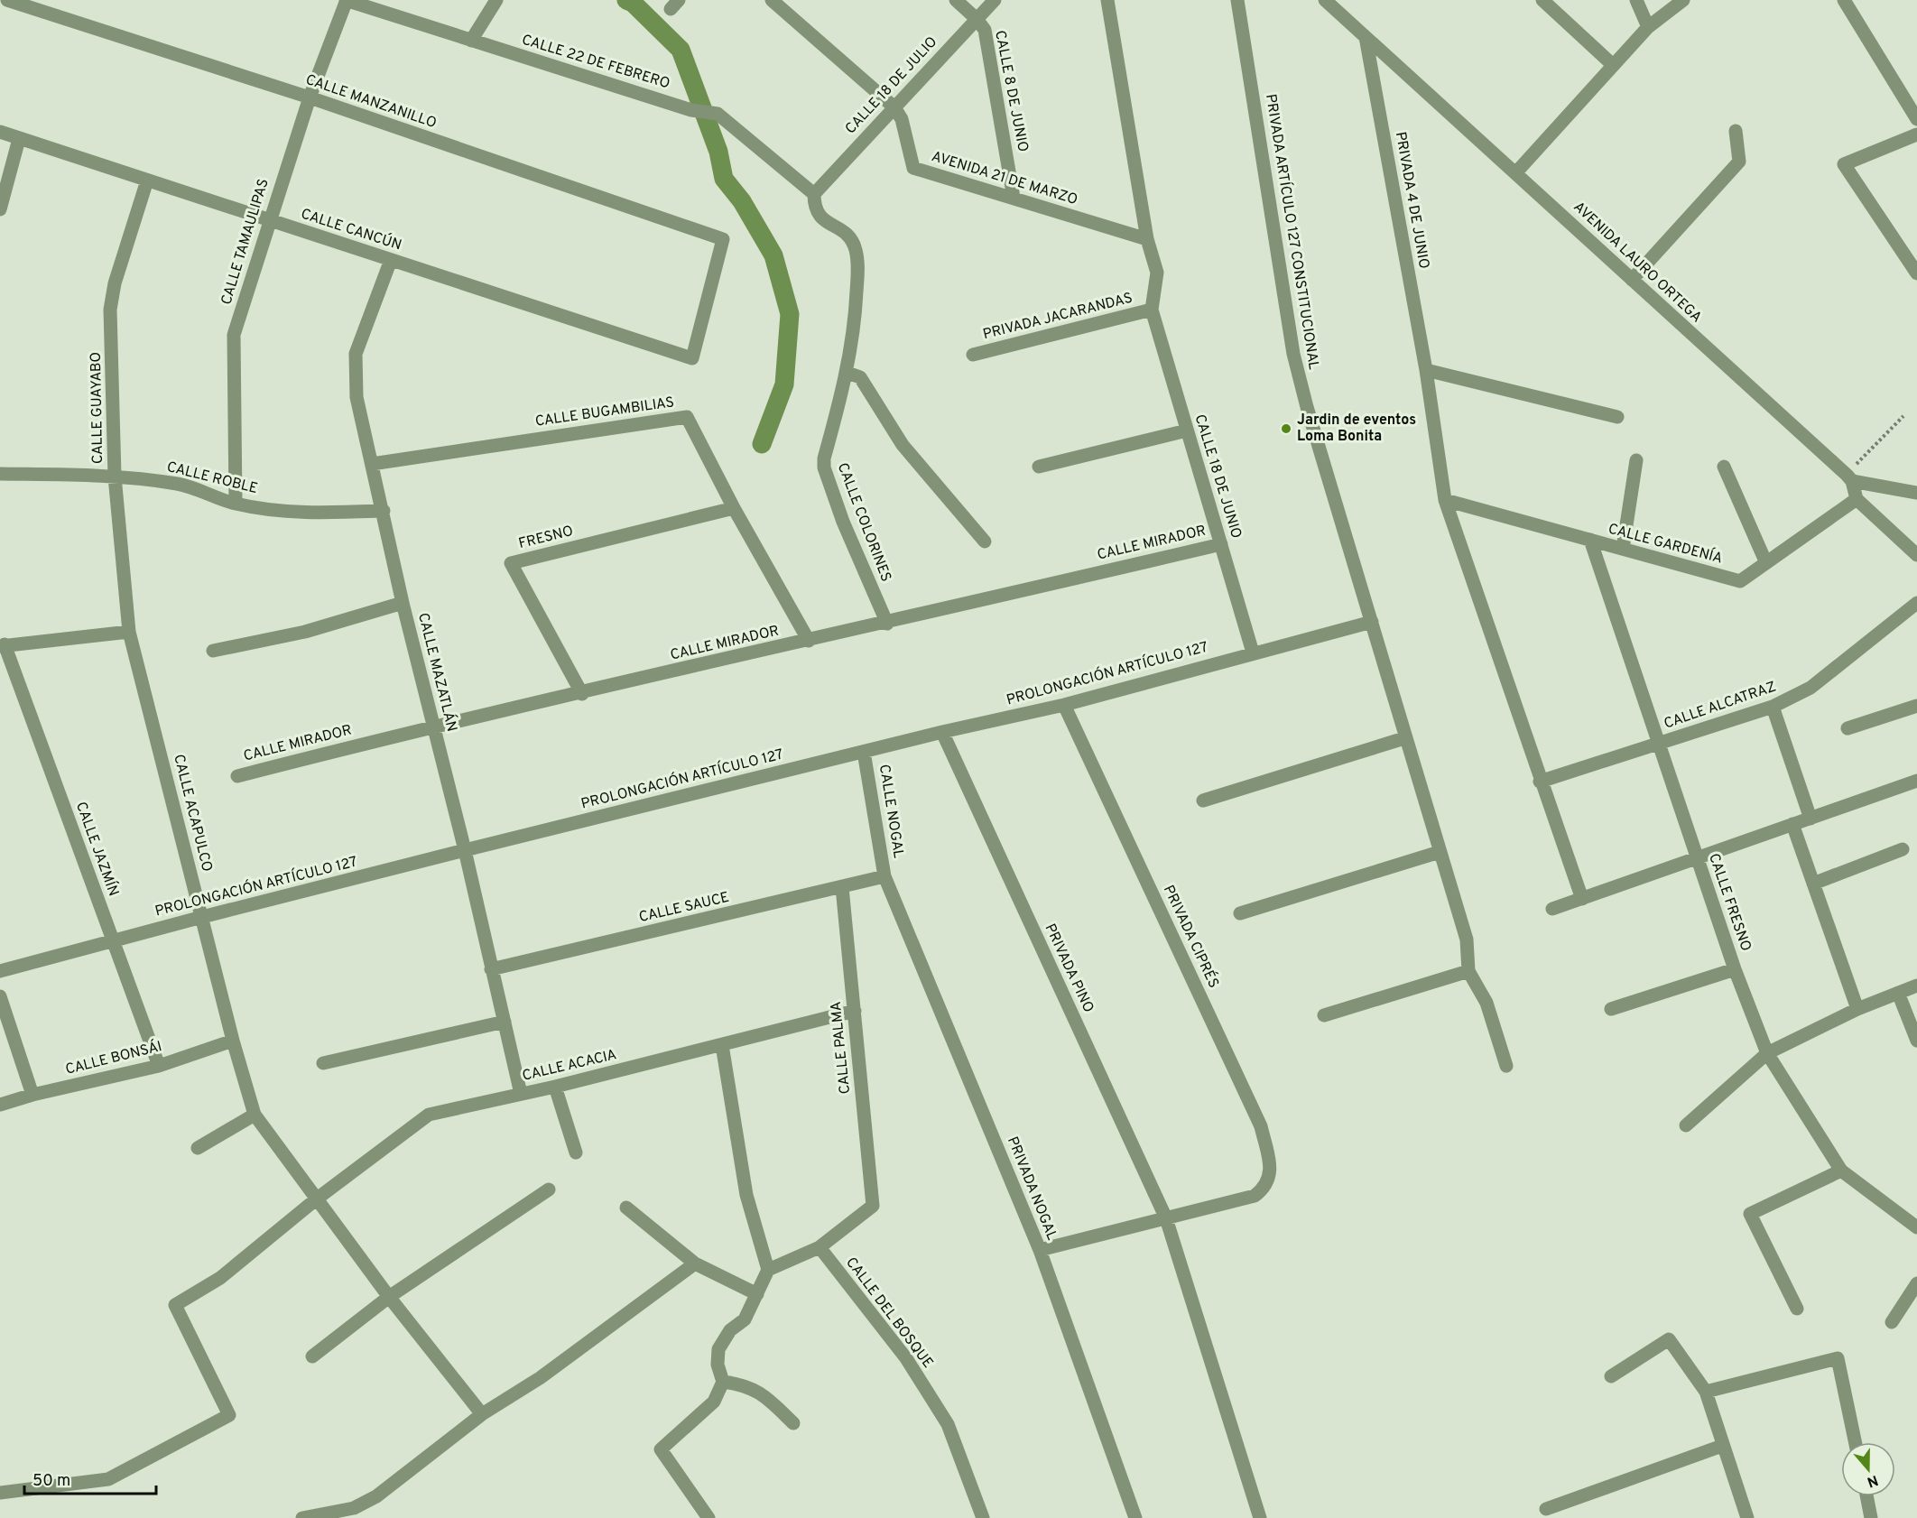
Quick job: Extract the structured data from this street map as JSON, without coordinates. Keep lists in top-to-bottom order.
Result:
{
  "streets": {
    "street": [
      "CALLE 22 DE FEBRERO",
      "CALLE 18 DE JULIO",
      "CALLE 8 DE JUNIO",
      "CALLE MANZANILLO",
      "AVENIDA 21 DE MARZO",
      "PRIVADA 4 DE JUNIO",
      "CALLE CANCÚN",
      "PRIVADA ARTÍCULO 127 CONSTITUCIONAL",
      "CALLE TAMAULIPAS",
      "AVENIDA LAURO ORTEGA",
      "PRIVADA JACARANDAS",
      "CALLE GUAYABO",
      "CALLE BUGAMBILIAS",
      "CALLE 18 DE JUNIO",
      "CALLE ROBLE",
      "CALLE COLORINES",
      "FRESNO",
      "CALLE MIRADOR",
      "CALLE GARDENÍA",
      "CALLE MAZATLÁN",
      "PROLONGACIÓN ARTÍCULO 127",
      "CALLE ALCATRAZ",
      "CALLE NOGAL",
      "CALLE ACAPULCO",
      "CALLE JAZMÍN",
      "CALLE FRESNO",
      "CALLE SAUCE",
      "PRIVADA CIPRÉS",
      "PRIVADA PINO",
      "CALLE PALMA",
      "CALLE BONSÁI",
      "CALLE ACACIA",
      "PRIVADA NOGAL",
      "CALLE DEL BOSQUE"
    ]
  },
  "crossings": [
    ["CALLE 22 DE FEBRERO", "CALLE 18 DE JULIO"],
    ["CALLE 22 DE FEBRERO", "CALLE TAMAULIPAS"],
    ["CALLE 22 DE FEBRERO", "CALLE COLORINES"],
    ["CALLE 18 DE JULIO", "CALLE 8 DE JUNIO"],
    ["CALLE 18 DE JULIO", "AVENIDA 21 DE MARZO"],
    ["CALLE 18 DE JULIO", "CALLE COLORINES"],
    ["CALLE 8 DE JUNIO", "AVENIDA 21 DE MARZO"],
    ["CALLE MANZANILLO", "CALLE CANCÚN"],
    ["CALLE MANZANILLO", "CALLE TAMAULIPAS"],
    ["PRIVADA 4 DE JUNIO", "AVENIDA LAURO ORTEGA"],
    ["PRIVADA 4 DE JUNIO", "CALLE GARDENÍA"],
    ["PRIVADA 4 DE JUNIO", "CALLE ALCATRAZ"],
    ["CALLE CANCÚN", "CALLE TAMAULIPAS"],
    ["CALLE CANCÚN", "CALLE GUAYABO"],
    ["CALLE CANCÚN", "CALLE MAZATLÁN"],
    ["PRIVADA ARTÍCULO 127 CONSTITUCIONAL", "PROLONGACIÓN ARTÍCULO 127"],
    ["CALLE TAMAULIPAS", "CALLE ROBLE"],
    ["PRIVADA JACARANDAS", "CALLE 18 DE JUNIO"],
    ["CALLE GUAYABO", "CALLE ROBLE"],
    ["CALLE GUAYABO", "CALLE ACAPULCO"],
    ["CALLE BUGAMBILIAS", "FRESNO"],
    ["CALLE BUGAMBILIAS", "CALLE MIRADOR"],
    ["CALLE BUGAMBILIAS", "CALLE MAZATLÁN"],
    ["CALLE 18 DE JUNIO", "CALLE MIRADOR"],
    ["CALLE 18 DE JUNIO", "PROLONGACIÓN ARTÍCULO 127"],
    ["CALLE ROBLE", "CALLE MAZATLÁN"],
    ["CALLE ROBLE", "CALLE ACAPULCO"],
    ["CALLE COLORINES", "CALLE MIRADOR"],
    ["FRESNO", "CALLE MIRADOR"],
    ["CALLE MIRADOR", "CALLE MAZATLÁN"],
    ["CALLE GARDENÍA", "CALLE FRESNO"],
    ["CALLE MAZATLÁN", "PROLONGACIÓN ARTÍCULO 127"],
    ["CALLE MAZATLÁN", "CALLE SAUCE"],
    ["CALLE MAZATLÁN", "CALLE ACACIA"],
    ["PROLONGACIÓN ARTÍCULO 127", "CALLE NOGAL"],
    ["PROLONGACIÓN ARTÍCULO 127", "CALLE ACAPULCO"],
    ["PROLONGACIÓN ARTÍCULO 127", "CALLE JAZMÍN"],
    ["PROLONGACIÓN ARTÍCULO 127", "PRIVADA CIPRÉS"],
    ["PROLONGACIÓN ARTÍCULO 127", "PRIVADA PINO"],
    ["CALLE ALCATRAZ", "CALLE FRESNO"],
    ["CALLE NOGAL", "CALLE SAUCE"],
    ["CALLE NOGAL", "PRIVADA NOGAL"],
    ["CALLE ACAPULCO", "CALLE BONSÁI"],
    ["CALLE ACAPULCO", "CALLE ACACIA"],
    ["CALLE JAZMÍN", "CALLE BONSÁI"],
    ["CALLE SAUCE", "CALLE PALMA"],
    ["CALLE SAUCE", "PRIVADA NOGAL"],
    ["PRIVADA CIPRÉS", "PRIVADA PINO"],
    ["CALLE PALMA", "CALLE ACACIA"],
    ["CALLE PALMA", "CALLE DEL BOSQUE"]
  ],
  "places": ["Jardin de eventos Loma Bonita"],
  "scale_bar": "50 m",
  "north": "bottom"
}
